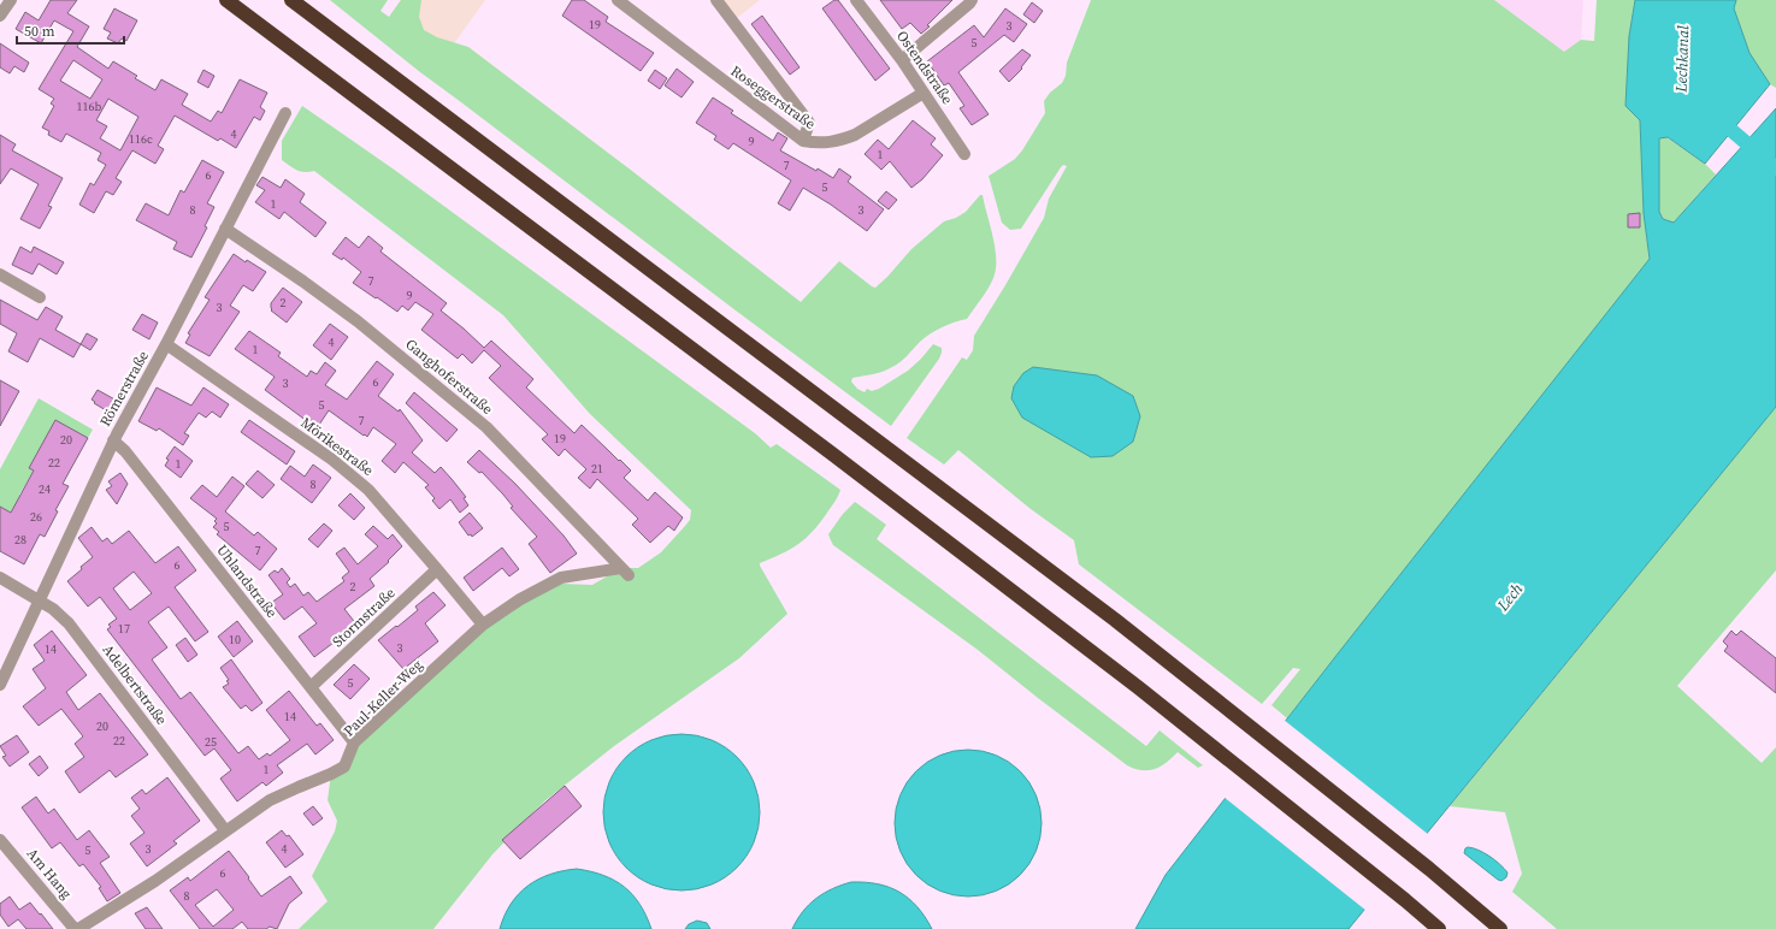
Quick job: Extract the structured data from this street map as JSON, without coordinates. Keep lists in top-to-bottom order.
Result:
{
  "streets": {
    "street": [
      "Ostendstraße",
      "Roseggerstraße",
      "Ganghoferstraße",
      "Römerstraße",
      "Mörikestraße",
      "Uhlandstraße",
      "Stormstraße",
      "Adelbertstraße",
      "Paul-Keller-Weg",
      "Am Hang"
    ]
  },
  "crossings": [
    ["Ostendstraße", "Roseggerstraße"],
    ["Ganghoferstraße", "Römerstraße"],
    ["Ganghoferstraße", "Paul-Keller-Weg"],
    ["Römerstraße", "Mörikestraße"],
    ["Römerstraße", "Uhlandstraße"],
    ["Römerstraße", "Adelbertstraße"],
    ["Mörikestraße", "Stormstraße"],
    ["Mörikestraße", "Paul-Keller-Weg"],
    ["Uhlandstraße", "Stormstraße"],
    ["Uhlandstraße", "Paul-Keller-Weg"],
    ["Adelbertstraße", "Paul-Keller-Weg"],
    ["Paul-Keller-Weg", "Am Hang"]
  ],
  "water": ["Lechkanal", "Lech"],
  "house_numbers": [
    "19",
    "3",
    "5",
    "116b",
    "4",
    "116c",
    "9",
    "1",
    "7",
    "6",
    "5",
    "1",
    "8",
    "3",
    "7",
    "9",
    "2",
    "3",
    "4",
    "1",
    "6",
    "3",
    "5",
    "7",
    "19",
    "20",
    "22",
    "1",
    "21",
    "8",
    "24",
    "26",
    "5",
    "28",
    "7",
    "6",
    "2",
    "17",
    "10",
    "3",
    "14",
    "5",
    "14",
    "20",
    "22",
    "25",
    "1",
    "3",
    "4",
    "5",
    "6",
    "8"
  ],
  "scale_bar": "50 m"
}
